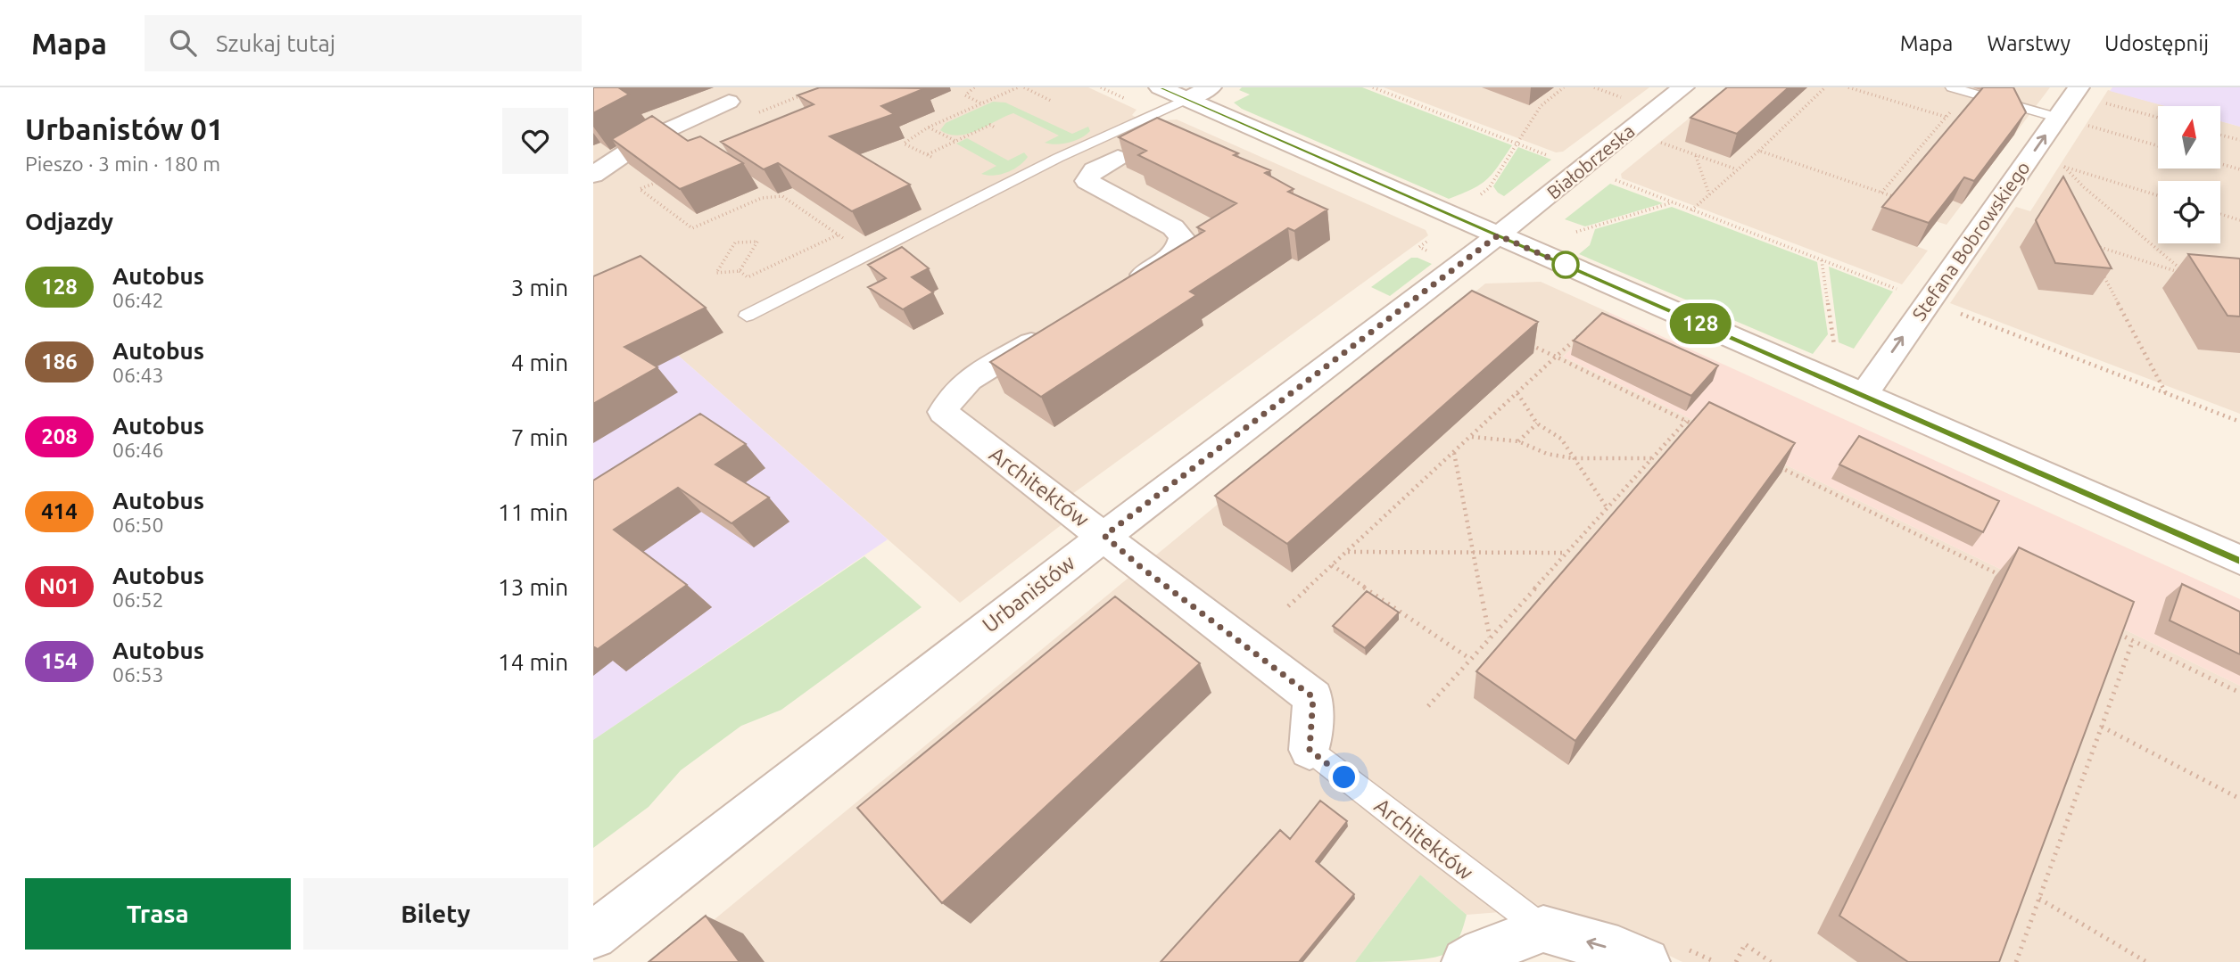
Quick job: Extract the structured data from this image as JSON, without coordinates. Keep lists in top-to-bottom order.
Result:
{
  "streets": {
    "street": [
      "Białobrzeska",
      "Stefana Bobrowskiego",
      "Architektów",
      "Urbanistów"
    ]
  },
  "crossings": [
    ["Białobrzeska", "Urbanistów"],
    ["Architektów", "Urbanistów"]
  ],
  "one_way": ["Stefana Bobrowskiego"],
  "lines": ["bus line 128"],
  "north": "top",
  "page": {
    "header": "Mapa",
    "search": "Szukaj tutaj",
    "nav": ["Mapa", "Warstwy", "Udostępnij"],
    "heading": [
      ["Urbanistów 01", "Pieszo · 3 min · 180 m"],
      "Odjazdy"
    ],
    "on_map": "128",
    "list": [
      {
        "mark": "128",
        "name": "Autobus",
        "note": "06:42",
        "value": "3 min"
      },
      {
        "mark": "186",
        "name": "Autobus",
        "note": "06:43",
        "value": "4 min"
      },
      {
        "mark": "208",
        "name": "Autobus",
        "note": "06:46",
        "value": "7 min"
      },
      {
        "mark": "414",
        "name": "Autobus",
        "note": "06:50",
        "value": "11 min"
      },
      {
        "mark": "N01",
        "name": "Autobus",
        "note": "06:52",
        "value": "13 min"
      },
      {
        "mark": "154",
        "name": "Autobus",
        "note": "06:53",
        "value": "14 min"
      }
    ],
    "buttons": ["Trasa", "Bilety"]
  }
}
